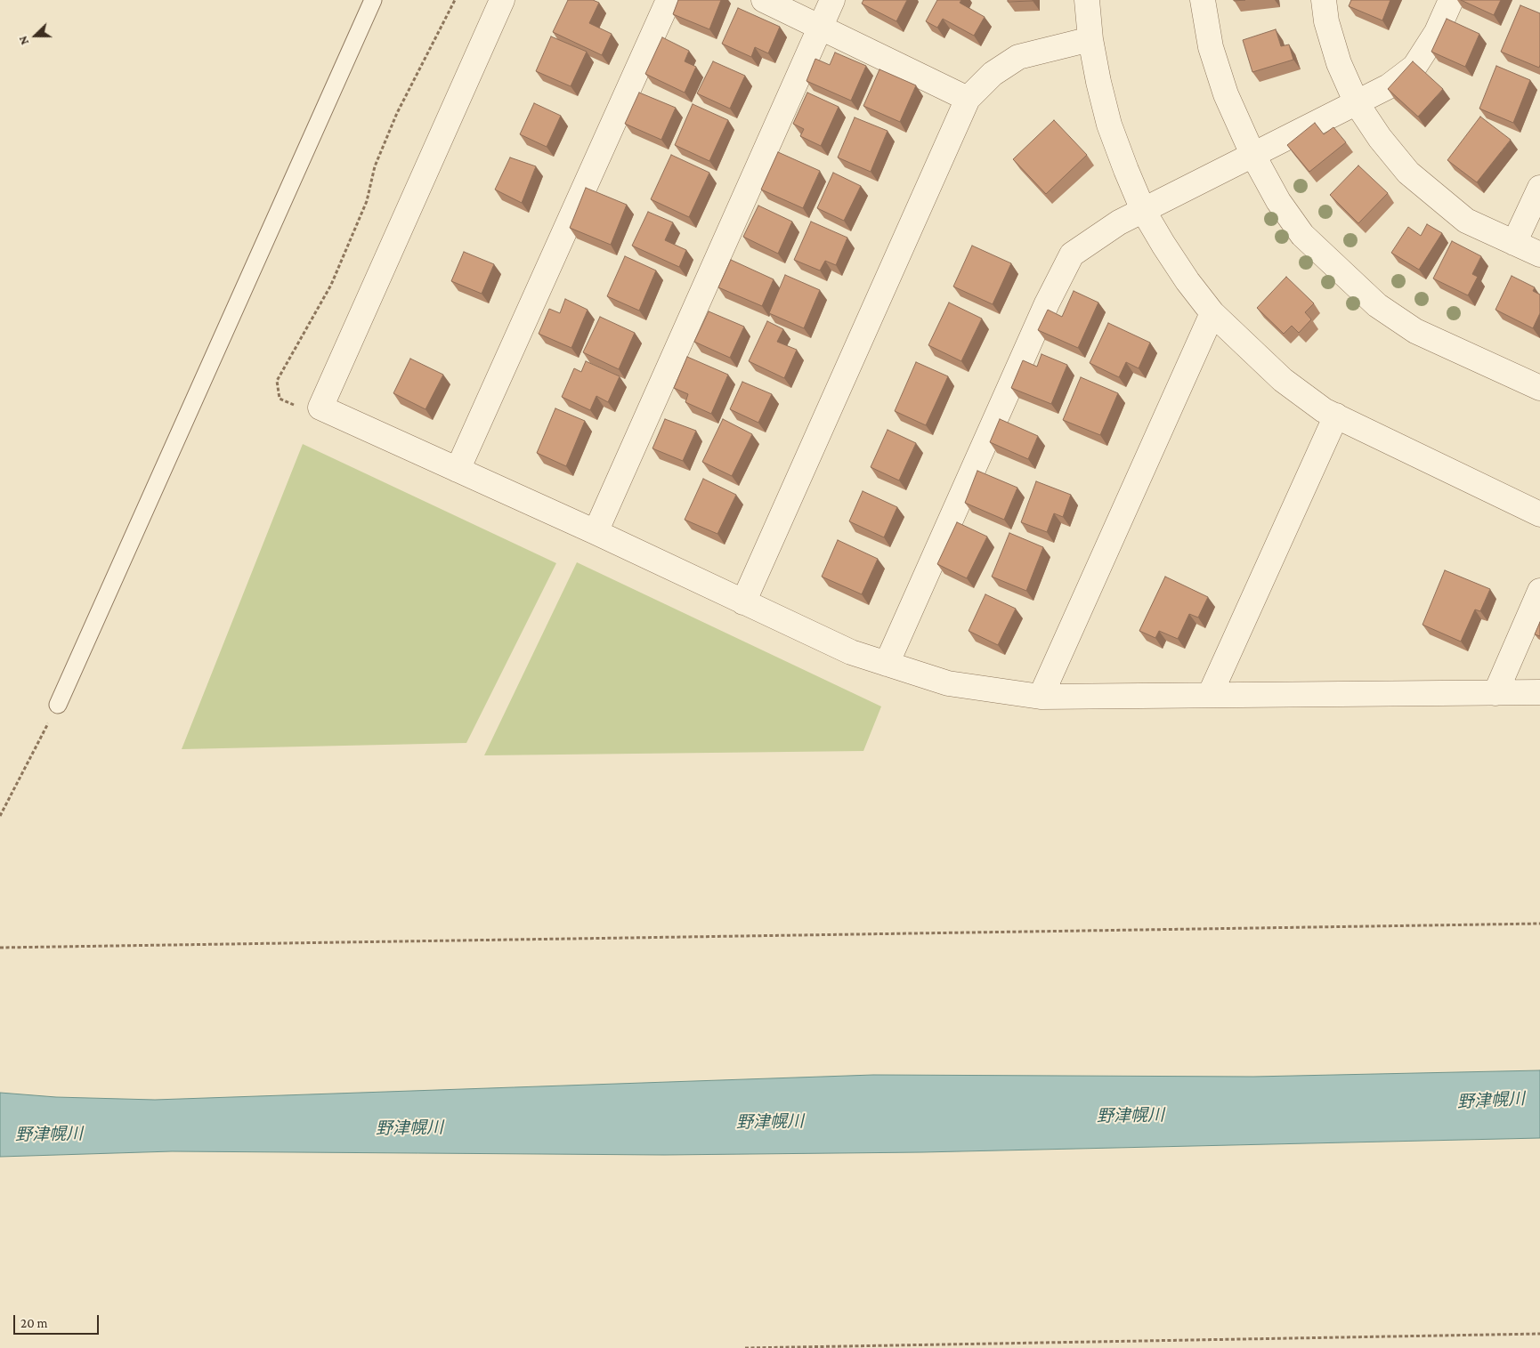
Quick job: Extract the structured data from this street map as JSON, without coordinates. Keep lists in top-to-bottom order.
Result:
{
  "water": ["野津幌川"],
  "scale_bar": "20 m",
  "north": "left"
}
